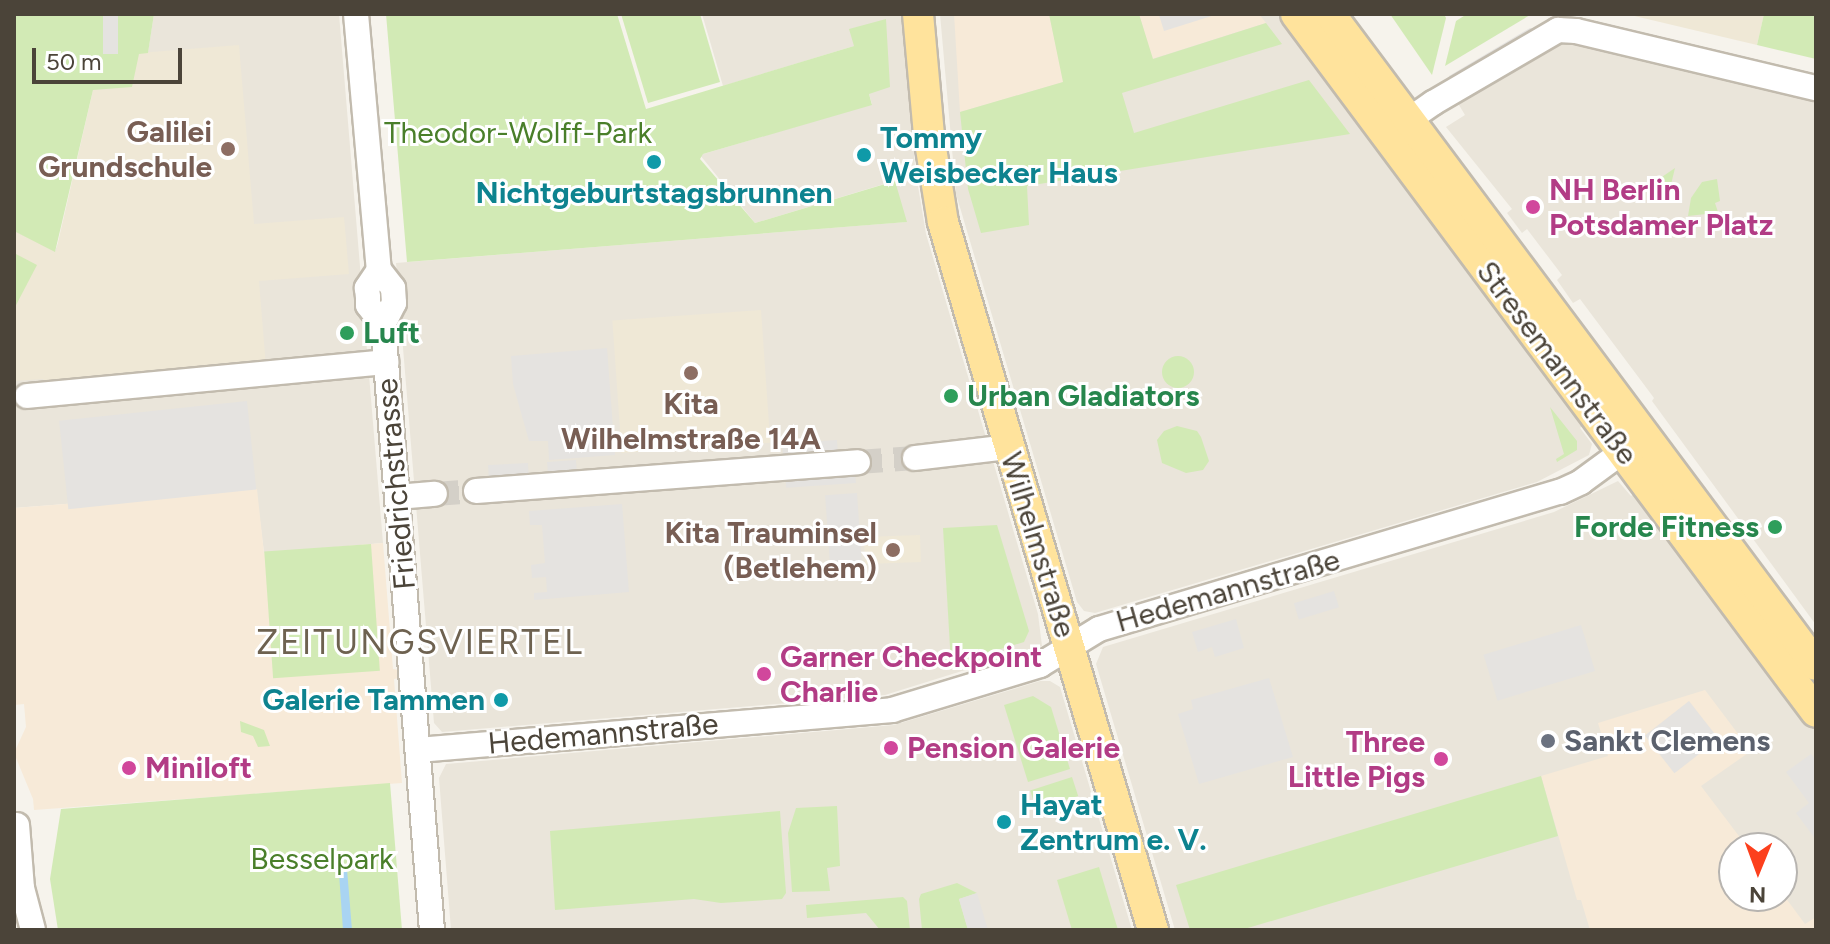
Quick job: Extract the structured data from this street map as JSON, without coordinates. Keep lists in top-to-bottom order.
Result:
{
  "streets": {
    "main road": ["Stresemannstraße", "Wilhelmstraße"],
    "street": ["Friedrichstrasse", "Hedemannstraße"]
  },
  "crossings": [
    ["Stresemannstraße", "Hedemannstraße"],
    ["Friedrichstrasse", "Hedemannstraße"],
    ["Wilhelmstraße", "Hedemannstraße"]
  ],
  "districts": ["ZEITUNGSVIERTEL"],
  "parks": ["Theodor-Wolff-Park", "Besselpark"],
  "places": [
    "Galilei Grundschule",
    "Tommy Weisbecker Haus",
    "Nichtgeburtstagsbrunnen",
    "NH Berlin Potsdamer Platz",
    "Luft",
    "Kita Wilhelmstraße 14A",
    "Urban Gladiators",
    "Forde Fitness",
    "Kita Trauminsel (Betlehem)",
    "Garner Checkpoint Charlie",
    "Galerie Tammen",
    "Sankt Clemens",
    "Pension Galerie",
    "Three Little Pigs",
    "Miniloft",
    "Hayat Zentrum e. V."
  ],
  "scale_bar": "50 m",
  "north": "bottom"
}
